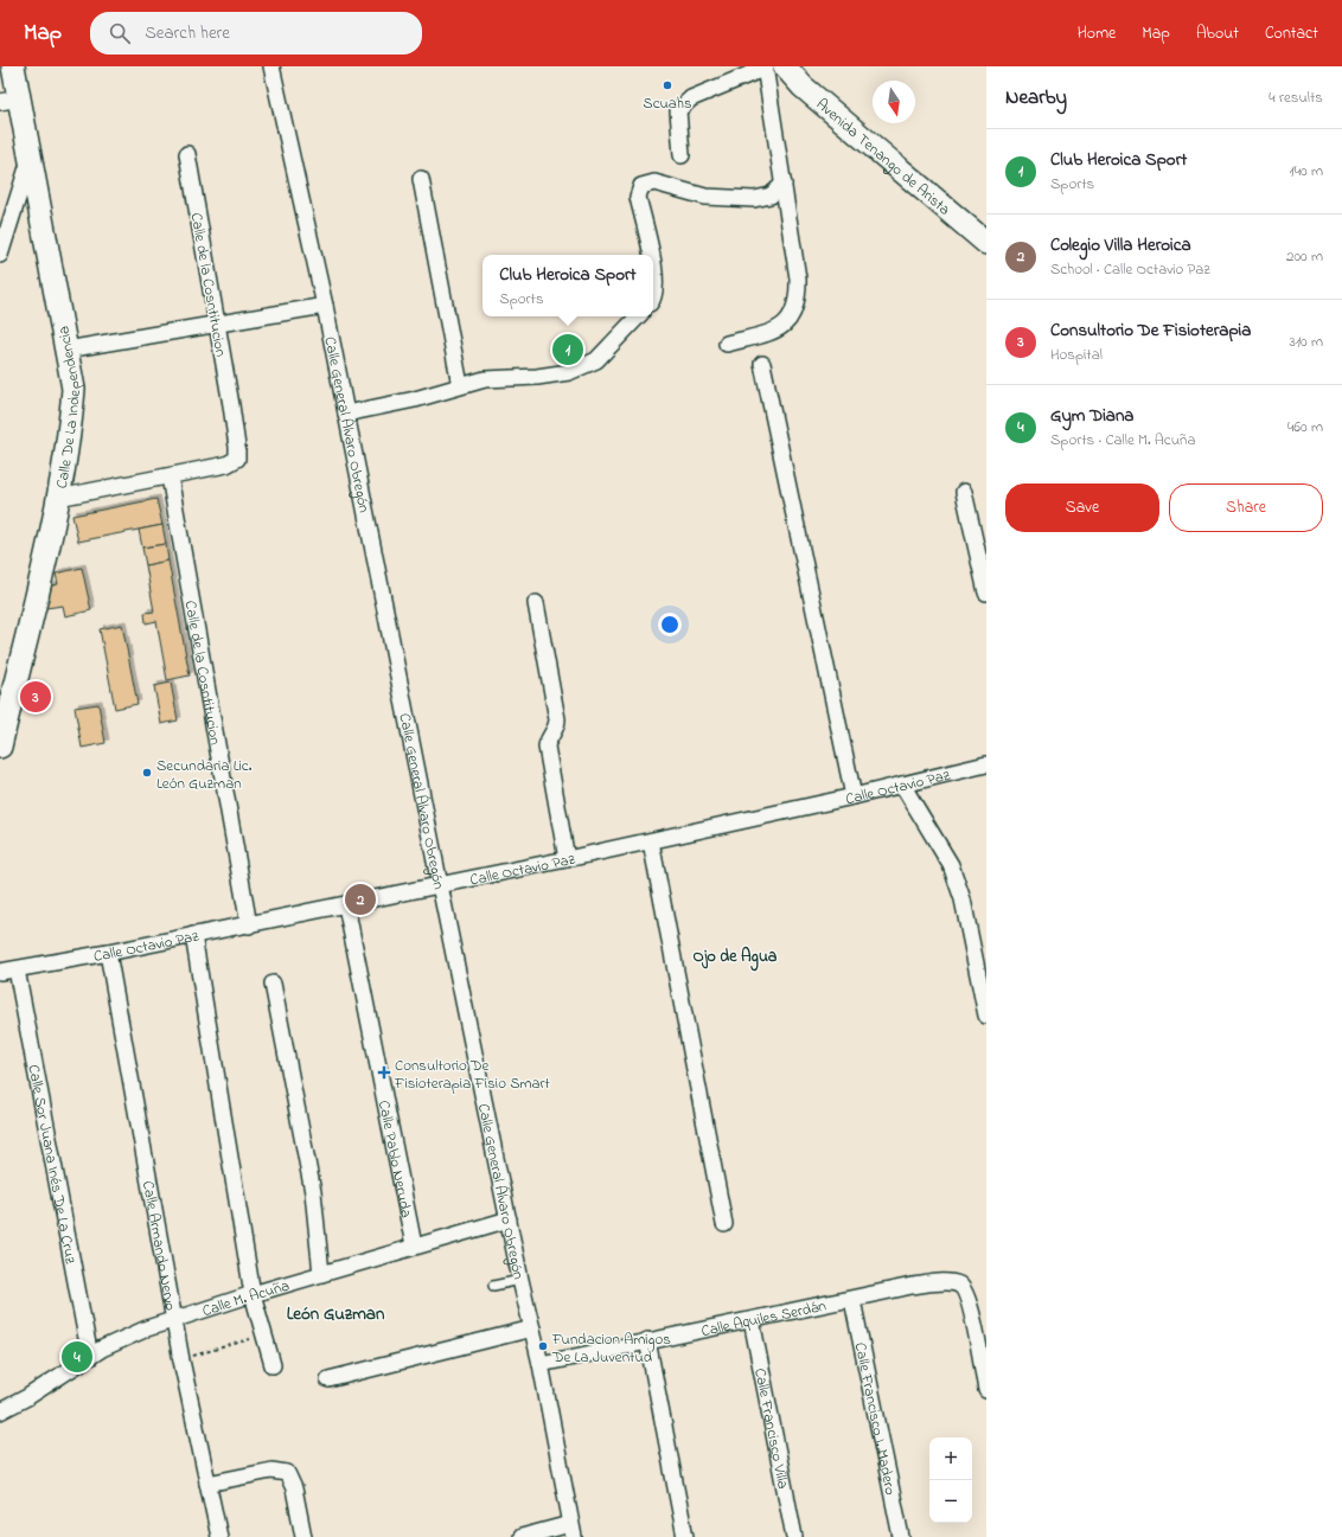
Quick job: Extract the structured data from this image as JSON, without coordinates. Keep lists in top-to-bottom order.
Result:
{
  "streets": {
    "street": [
      "Avenida Tenango de Arista",
      "Calle de la Cosntitucion",
      "Calle De La Independencia",
      "Calle General Álvaro Obregón",
      "Calle Octavio Paz",
      "Calle Pablo Neruda",
      "Calle Sor Juana Inés De La Cruz",
      "Calle Armando Nervo",
      "Calle M. Acuña",
      "Calle Aquiles Serdán",
      "Calle Francisco I. Madero",
      "Calle Francisco Villa"
    ]
  },
  "crossings": [
    ["Calle de la Cosntitucion", "Calle Octavio Paz"],
    ["Calle General Álvaro Obregón", "Calle Octavio Paz"],
    ["Calle General Álvaro Obregón", "Calle M. Acuña"],
    ["Calle General Álvaro Obregón", "Calle Aquiles Serdán"],
    ["Calle Octavio Paz", "Calle Pablo Neruda"],
    ["Calle Octavio Paz", "Calle Sor Juana Inés De La Cruz"],
    ["Calle Octavio Paz", "Calle Armando Nervo"],
    ["Calle Pablo Neruda", "Calle M. Acuña"],
    ["Calle Sor Juana Inés De La Cruz", "Calle M. Acuña"],
    ["Calle Armando Nervo", "Calle M. Acuña"],
    ["Calle Aquiles Serdán", "Calle Francisco I. Madero"],
    ["Calle Aquiles Serdán", "Calle Francisco Villa"]
  ],
  "districts": ["Ojo de Agua", "León Guzman"],
  "places": {
    "other": ["Scuahs", "Secundaria Lic. León Guzman", "Fundacion Amigos De La Juventud"],
    "health": ["Consultorio De Fisioterapia Fisio Smart"]
  },
  "north": "bottom",
  "page": {
    "header": "Map",
    "search": "Search here",
    "nav": [
      "Home",
      "Map",
      "About",
      "Contact"
    ],
    "heading": ["Nearby", "4 results"],
    "list": [
      {
        "mark": "1",
        "name": "Club Heroica Sport",
        "note": "Sports",
        "value": "140 m"
      },
      {
        "mark": "2",
        "name": "Colegio Villa Heroica",
        "note": "School · Calle Octavio Paz",
        "value": "200 m"
      },
      {
        "mark": "3",
        "name": "Consultorio De Fisioterapia",
        "note": "Hospital",
        "value": "310 m"
      },
      {
        "mark": "4",
        "name": "Gym Diana",
        "note": "Sports · Calle M. Acuña",
        "value": "460 m"
      }
    ],
    "popup": ["Club Heroica Sport", "Sports"],
    "pins": [
      "1",
      "3",
      "2",
      "4"
    ],
    "buttons": ["Save", "Share"],
    "map_buttons": ["+", "−"]
  }
}
